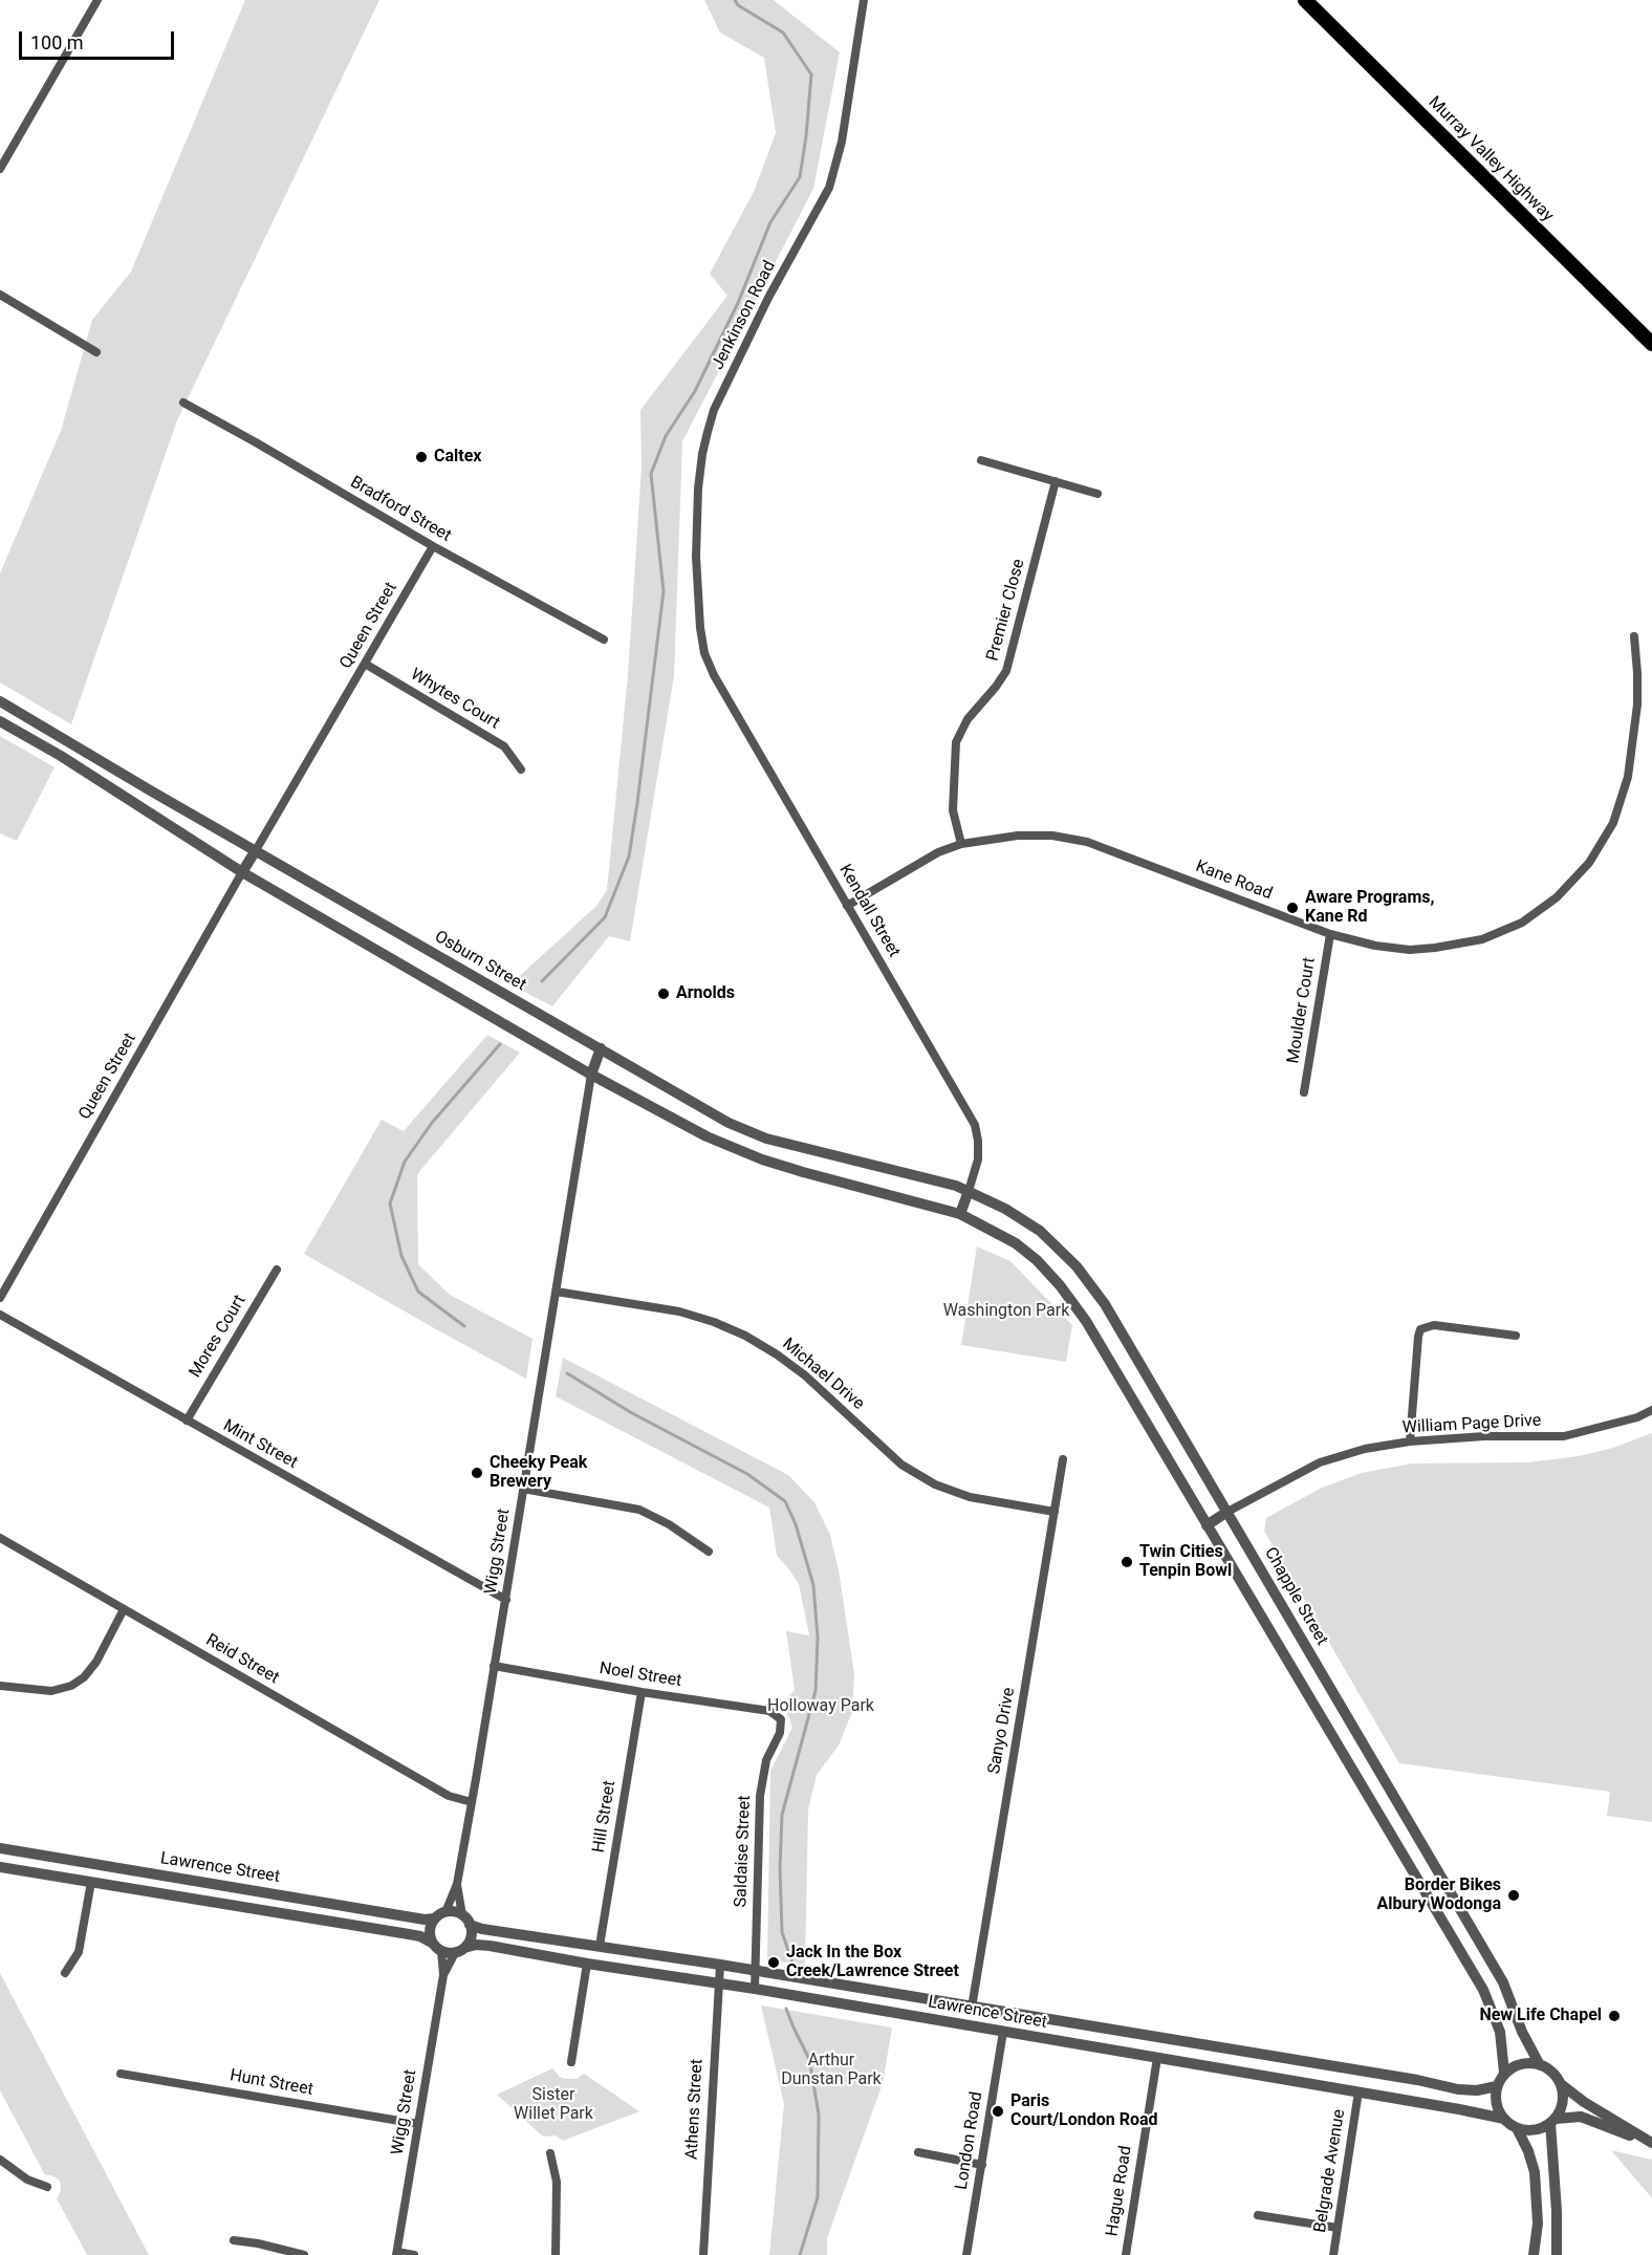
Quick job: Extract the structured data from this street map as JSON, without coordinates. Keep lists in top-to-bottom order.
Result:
{
  "streets": {
    "main road": ["Murray Valley Highway"],
    "street": [
      "Jenkinson Road",
      "Bradford Street",
      "Premier Close",
      "Queen Street",
      "Whytes Court",
      "Kane Road",
      "Kendall Street",
      "Osburn Street",
      "Moulder Court",
      "Mores Court",
      "Michael Drive",
      "William Page Drive",
      "Mint Street",
      "Wigg Street",
      "Chapple Street",
      "Reid Street",
      "Noel Street",
      "Sanyo Drive",
      "Hill Street",
      "Saldaise Street",
      "Lawrence Street",
      "Hunt Street",
      "Athens Street",
      "London Road",
      "Belgrade Avenue",
      "Hague Road"
    ]
  },
  "crossings": [
    ["Jenkinson Road", "Kendall Street"],
    ["Bradford Street", "Queen Street"],
    ["Premier Close", "Kane Road"],
    ["Queen Street", "Whytes Court"],
    ["Queen Street", "Osburn Street"],
    ["Kane Road", "Kendall Street"],
    ["Kane Road", "Moulder Court"],
    ["Kendall Street", "Osburn Street"],
    ["Kendall Street", "Chapple Street"],
    ["Osburn Street", "Chapple Street"],
    ["Mores Court", "Mint Street"],
    ["Michael Drive", "Wigg Street"],
    ["Michael Drive", "Sanyo Drive"],
    ["William Page Drive", "Chapple Street"],
    ["Mint Street", "Wigg Street"],
    ["Wigg Street", "Reid Street"],
    ["Wigg Street", "Noel Street"],
    ["Wigg Street", "Lawrence Street"],
    ["Wigg Street", "Hunt Street"],
    ["Chapple Street", "Lawrence Street"],
    ["Noel Street", "Hill Street"],
    ["Noel Street", "Saldaise Street"],
    ["Sanyo Drive", "Lawrence Street"],
    ["Hill Street", "Lawrence Street"],
    ["Saldaise Street", "Lawrence Street"],
    ["Lawrence Street", "Athens Street"],
    ["Lawrence Street", "London Road"],
    ["Lawrence Street", "Belgrade Avenue"],
    ["Lawrence Street", "Hague Road"]
  ],
  "parks": [
    "Washington Park",
    "Holloway Park",
    "Arthur Dunstan Park",
    "Sister Willet Park"
  ],
  "places": [
    "Caltex",
    "Aware Programs, Kane Rd",
    "Arnolds",
    "Cheeky Peak Brewery",
    "Twin Cities Tenpin Bowl",
    "Border Bikes Albury Wodonga",
    "Jack In the Box Creek/Lawrence Street",
    "New Life Chapel",
    "Paris Court/London Road"
  ],
  "scale_bar": "100 m"
}
